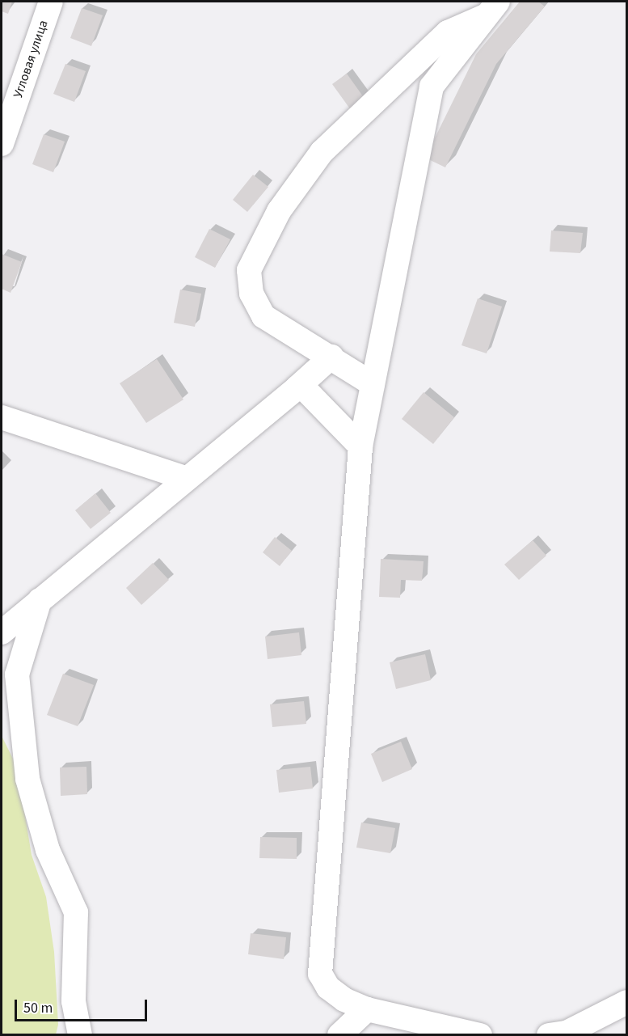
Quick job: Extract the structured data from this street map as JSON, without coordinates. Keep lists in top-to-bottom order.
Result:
{
  "streets": {
    "street": ["Угловая улица"]
  },
  "scale_bar": "50 m"
}
